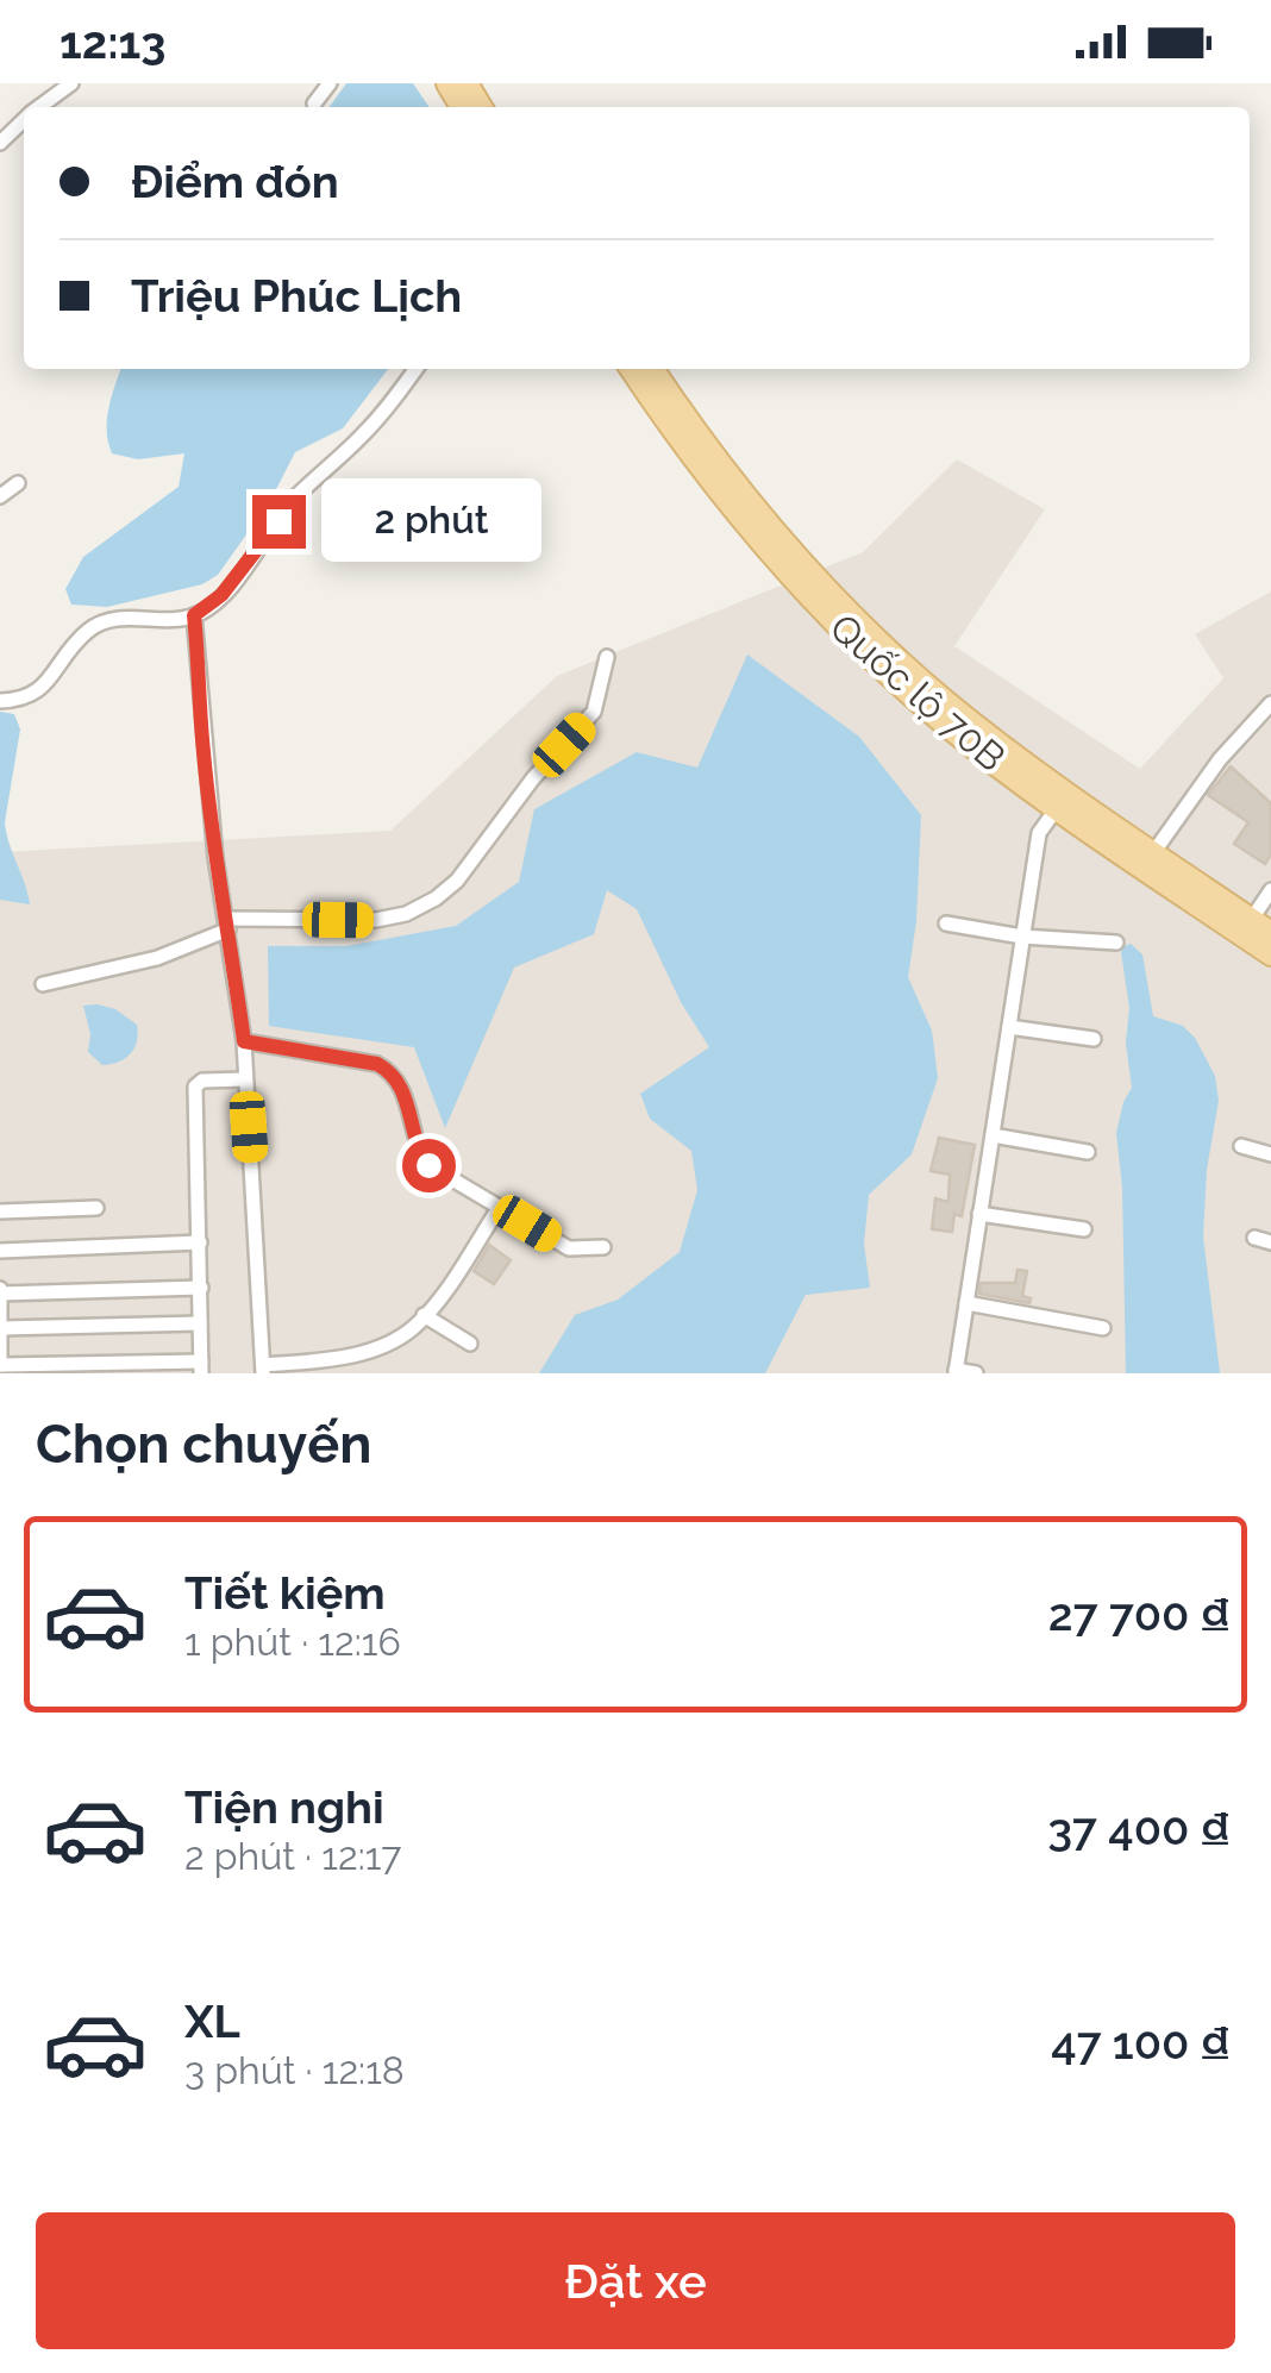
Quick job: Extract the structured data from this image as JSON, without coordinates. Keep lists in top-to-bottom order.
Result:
{
  "streets": {
    "main road": ["Quốc lộ 70B"]
  },
  "page": {
    "status": "12:13",
    "banner": ["Điểm đón", "Triệu Phúc Lịch"],
    "bubble": "2 phút",
    "heading": "Chọn chuyến",
    "list": [
      {
        "name": "Tiết kiệm",
        "note": "1 phút · 12:16",
        "value": "27 700 ₫"
      },
      {
        "name": "Tiện nghi",
        "note": "2 phút · 12:17",
        "value": "37 400 ₫"
      },
      {
        "name": "XL",
        "note": "3 phút · 12:18",
        "value": "47 100 ₫"
      }
    ],
    "buttons": "Đặt xe"
  }
}
